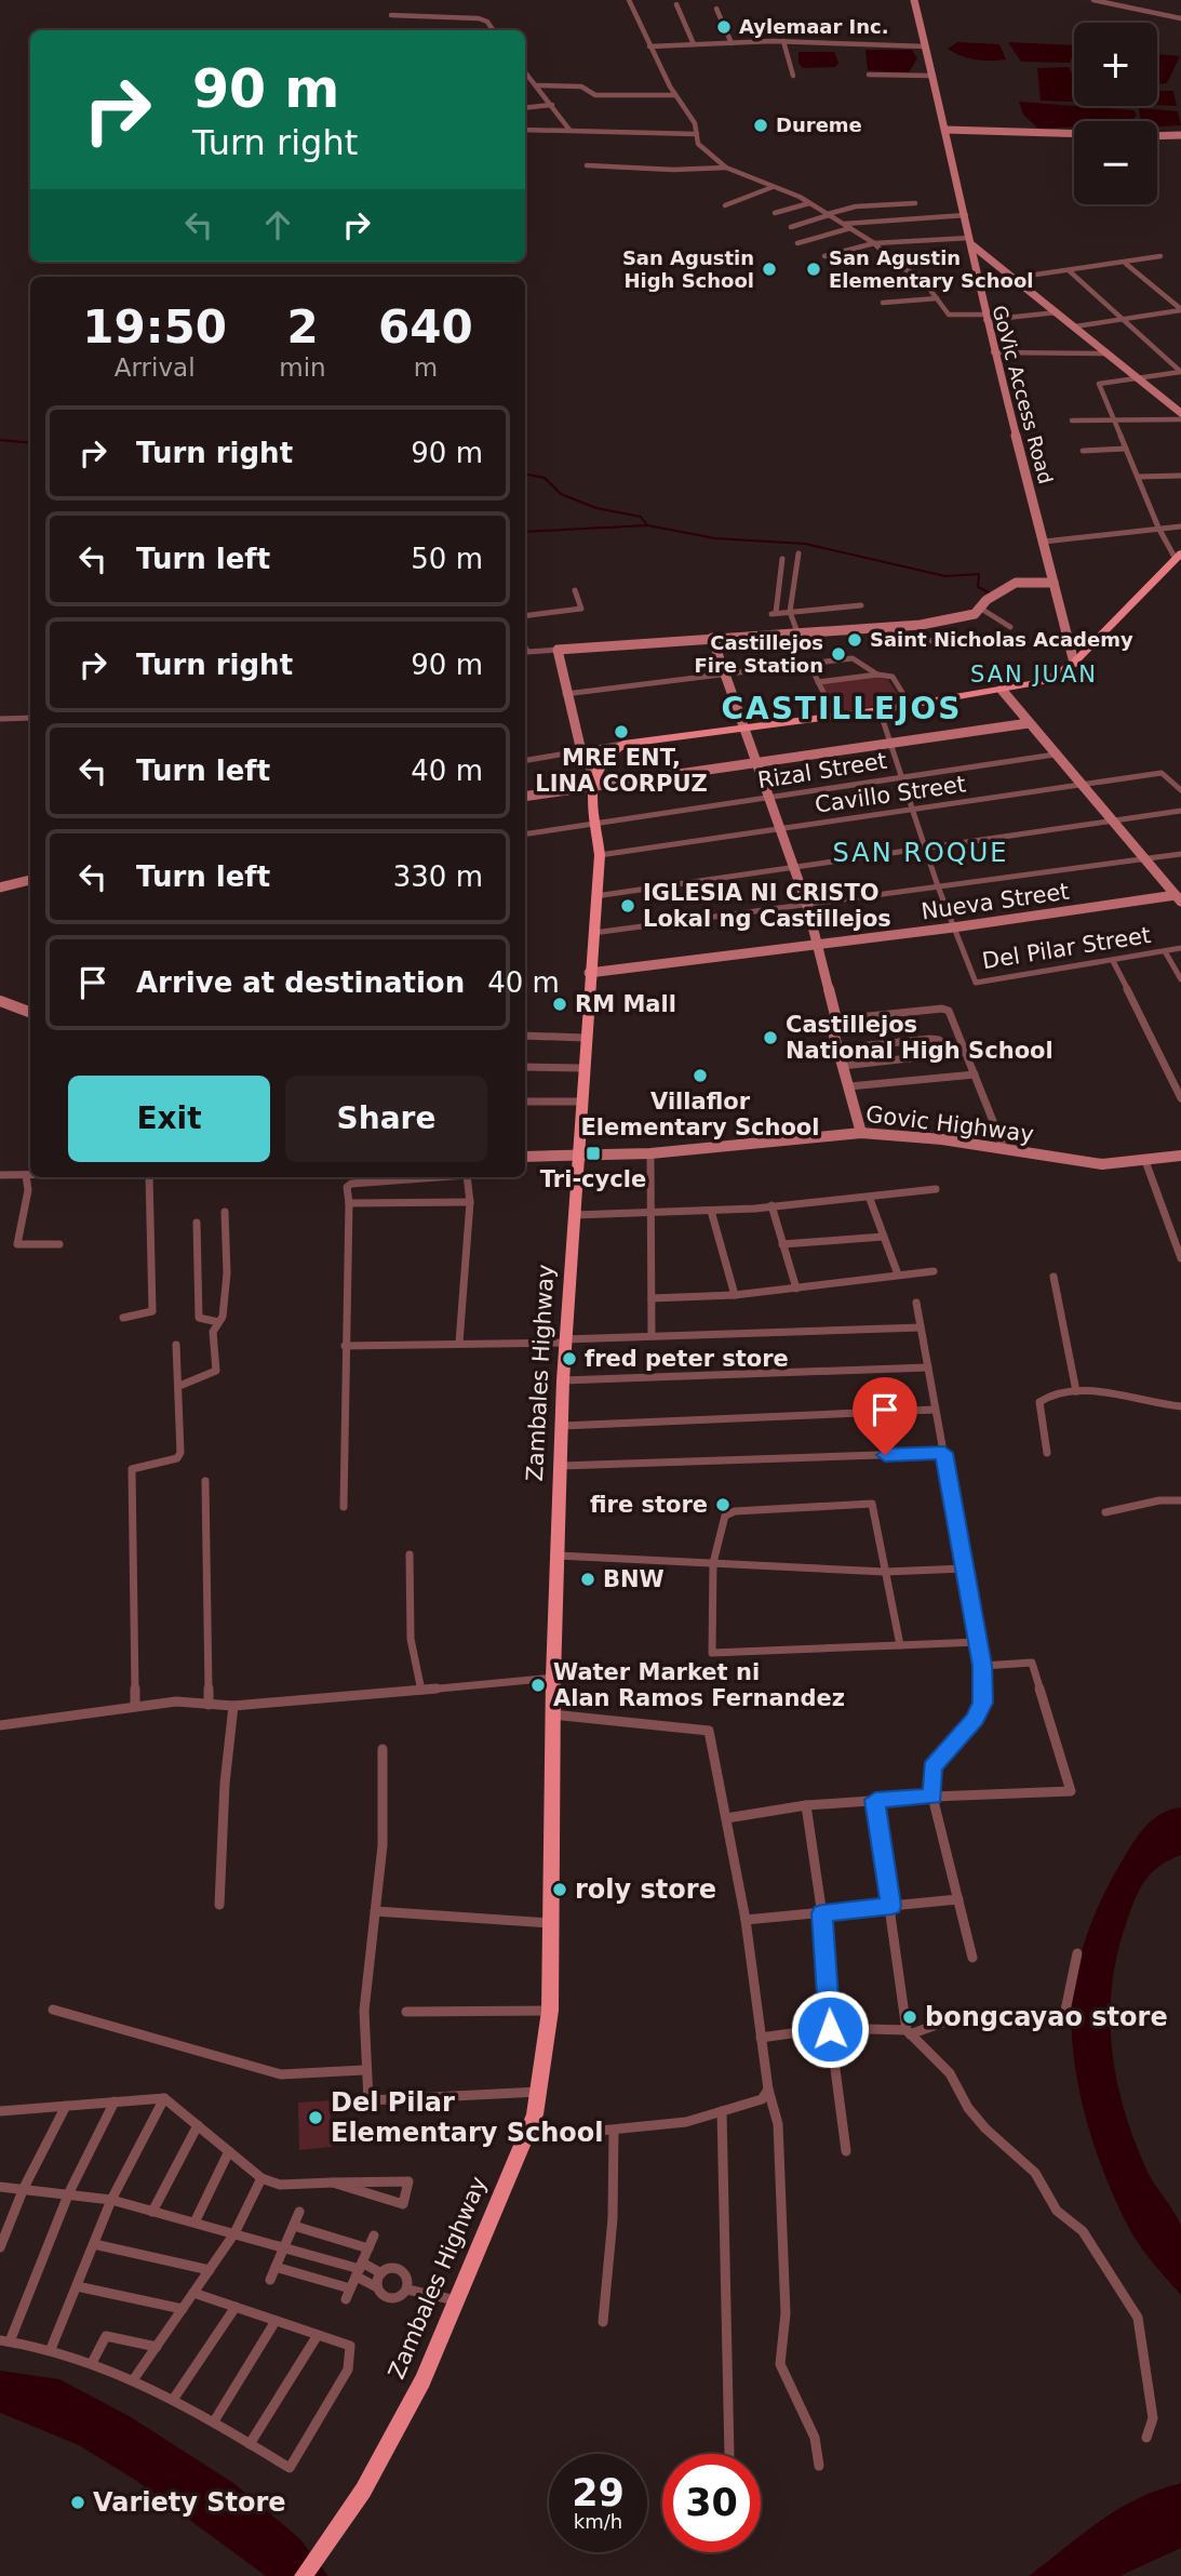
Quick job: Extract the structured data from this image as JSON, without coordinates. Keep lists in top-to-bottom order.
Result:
{
  "streets": {
    "main road": ["Zambales Highway"],
    "street": [
      "GoVic Access Road",
      "Rizal Street",
      "Cavillo Street",
      "Nueva Street",
      "Del Pilar Street",
      "Govic Highway"
    ]
  },
  "crossings": [
    ["Rizal Street", "Del Pilar Street"],
    ["Rizal Street", "Zambales Highway"],
    ["Cavillo Street", "Del Pilar Street"],
    ["Cavillo Street", "Zambales Highway"],
    ["Nueva Street", "Del Pilar Street"],
    ["Nueva Street", "Zambales Highway"],
    ["Govic Highway", "Zambales Highway"]
  ],
  "districts": ["SAN JUAN", "CASTILLEJOS", "SAN ROQUE"],
  "places": {
    "other": [
      "Aylemaar Inc.",
      "Dureme",
      "San Agustin High School",
      "San Agustin Elementary School",
      "Saint Nicholas Academy",
      "Castillejos Fire Station",
      "MRE ENT, LINA CORPUZ",
      "IGLESIA NI CRISTO Lokal ng Castillejos",
      "RM Mall",
      "Castillejos National High School",
      "Villaflor Elementary School",
      "fred peter store",
      "fire store",
      "BNW",
      "Water Market ni Alan Ramos Fernandez",
      "roly store",
      "bongcayao store",
      "Del Pilar Elementary School",
      "Variety Store"
    ],
    "transit": ["Tri-cycle"]
  },
  "page": {
    "map_buttons": ["+", "−"],
    "turn": ["90 m", "Turn right"],
    "eta": [
      "19:50",
      "Arrival",
      "2",
      "min",
      "640",
      "m"
    ],
    "list": [
      {
        "name": "Turn right",
        "value": "90 m"
      },
      {
        "name": "Turn left",
        "value": "50 m"
      },
      {
        "name": "Turn right",
        "value": "90 m"
      },
      {
        "name": "Turn left",
        "value": "40 m"
      },
      {
        "name": "Turn left",
        "value": "330 m"
      },
      {
        "name": "Arrive at destination",
        "value": "40 m"
      }
    ],
    "buttons": ["Exit", "Share"],
    "speed": "29 km/h",
    "limit": "30"
  }
}
